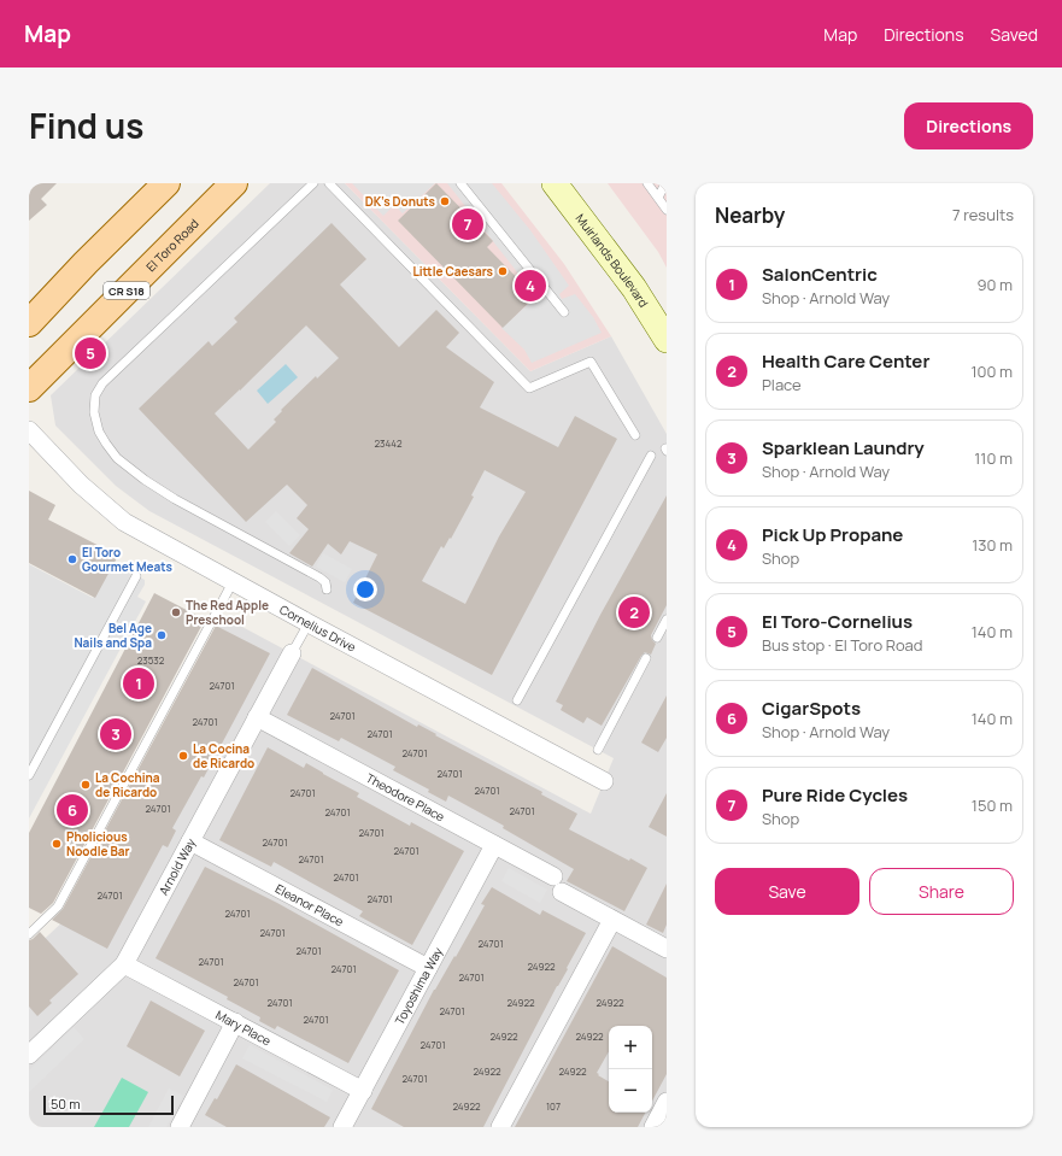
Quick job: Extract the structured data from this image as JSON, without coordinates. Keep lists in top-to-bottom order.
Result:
{
  "streets": {
    "main road": ["El Toro Road", "Muirlands Boulevard", "CR S18"],
    "street": [
      "Cornelius Drive",
      "Theodore Place",
      "Arnold Way",
      "Eleanor Place",
      "Toyoshima Way",
      "Mary Place"
    ]
  },
  "crossings": [
    ["Theodore Place", "Arnold Way"],
    ["Theodore Place", "Toyoshima Way"],
    ["Arnold Way", "Eleanor Place"],
    ["Arnold Way", "Mary Place"],
    ["Eleanor Place", "Toyoshima Way"],
    ["Toyoshima Way", "Mary Place"]
  ],
  "places": [
    "DK's Donuts",
    "Little Caesars",
    "El Toro Gourmet Meats",
    "The Red Apple Preschool",
    "Bel Age Nails and Spa",
    "La Cocina de Ricardo",
    "La Cochina de Ricardo",
    "Pholicious Noodle Bar"
  ],
  "house_numbers": [
    "23442",
    "23532",
    "24701",
    "24701",
    "24701",
    "24701",
    "24701",
    "24701",
    "24701",
    "24701",
    "24701",
    "24701",
    "24701",
    "24701",
    "24701",
    "24701",
    "24701",
    "24701",
    "24701",
    "24701",
    "24701",
    "24701",
    "24701",
    "24701",
    "24701",
    "24922",
    "24701",
    "24701",
    "24701",
    "24701",
    "24922",
    "24922",
    "24701",
    "24701",
    "24922",
    "24922",
    "24701",
    "24922",
    "24922",
    "24701",
    "24922",
    "107"
  ],
  "scale_bar": "50 m",
  "page": {
    "header": "Map",
    "nav": ["Map", "Directions", "Saved"],
    "title": "Find us",
    "buttons": [
      "Directions",
      ["Save", "Share"]
    ],
    "heading": ["Nearby", "7 results"],
    "pins": [
      "7",
      "4",
      "5",
      "2",
      "1",
      "3",
      "6"
    ],
    "list": [
      {
        "mark": "1",
        "name": "SalonCentric",
        "note": "Shop · Arnold Way",
        "value": "90 m"
      },
      {
        "mark": "2",
        "name": "Health Care Center",
        "note": "Place",
        "value": "100 m"
      },
      {
        "mark": "3",
        "name": "Sparklean Laundry",
        "note": "Shop · Arnold Way",
        "value": "110 m"
      },
      {
        "mark": "4",
        "name": "Pick Up Propane",
        "note": "Shop",
        "value": "130 m"
      },
      {
        "mark": "5",
        "name": "El Toro-Cornelius",
        "note": "Bus stop · El Toro Road",
        "value": "140 m"
      },
      {
        "mark": "6",
        "name": "CigarSpots",
        "note": "Shop · Arnold Way",
        "value": "140 m"
      },
      {
        "mark": "7",
        "name": "Pure Ride Cycles",
        "note": "Shop",
        "value": "150 m"
      }
    ],
    "map_buttons": ["+", "−"],
    "scale": "50 m"
  }
}
